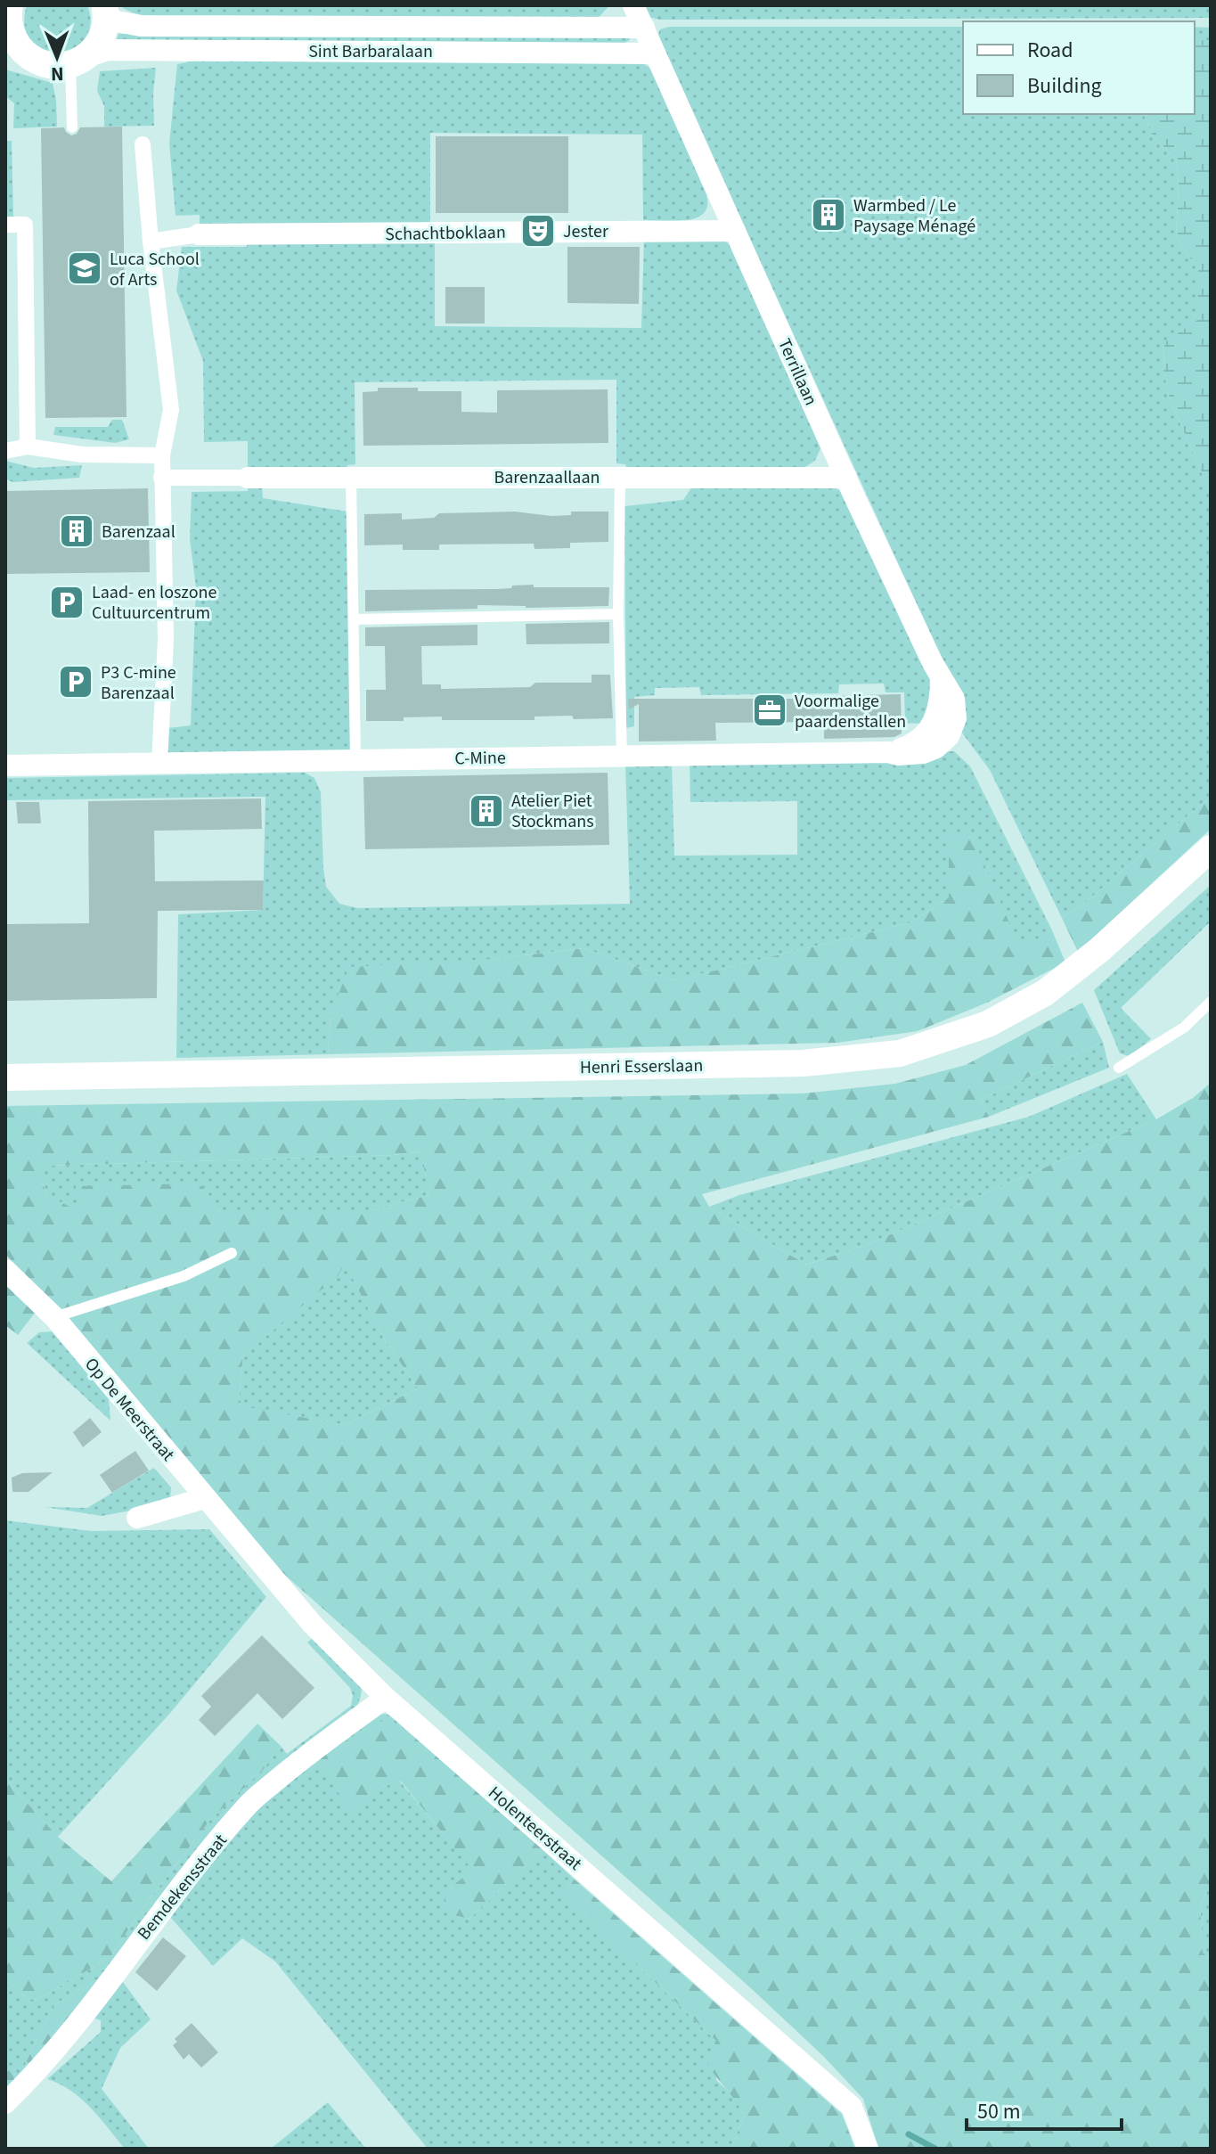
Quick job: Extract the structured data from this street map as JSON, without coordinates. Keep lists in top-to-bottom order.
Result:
{
  "streets": {
    "street": [
      "Sint Barbaralaan",
      "Schachtboklaan",
      "Terrillaan",
      "Barenzaallaan",
      "C-Mine",
      "Henri Esserslaan",
      "Op De Meerstraat",
      "Holenteerstraat",
      "Bemdekensstraat"
    ]
  },
  "crossings": [
    ["Sint Barbaralaan", "Terrillaan"],
    ["Schachtboklaan", "Terrillaan"],
    ["Terrillaan", "Barenzaallaan"],
    ["Terrillaan", "C-Mine"],
    ["Op De Meerstraat", "Holenteerstraat"],
    ["Holenteerstraat", "Bemdekensstraat"]
  ],
  "places": {
    "building": ["Warmbed / Le Paysage Ménagé", "Barenzaal", "Atelier Piet Stockmans"],
    "theatre": ["Jester"],
    "school or university": ["Luca School of Arts"],
    "parking": ["Laad- en loszone Cultuurcentrum", "P3 C-mine Barenzaal"],
    "office": ["Voormalige paardenstallen"]
  },
  "legend": ["Road", "Building"],
  "scale_bar": "50 m",
  "north": "bottom"
}
